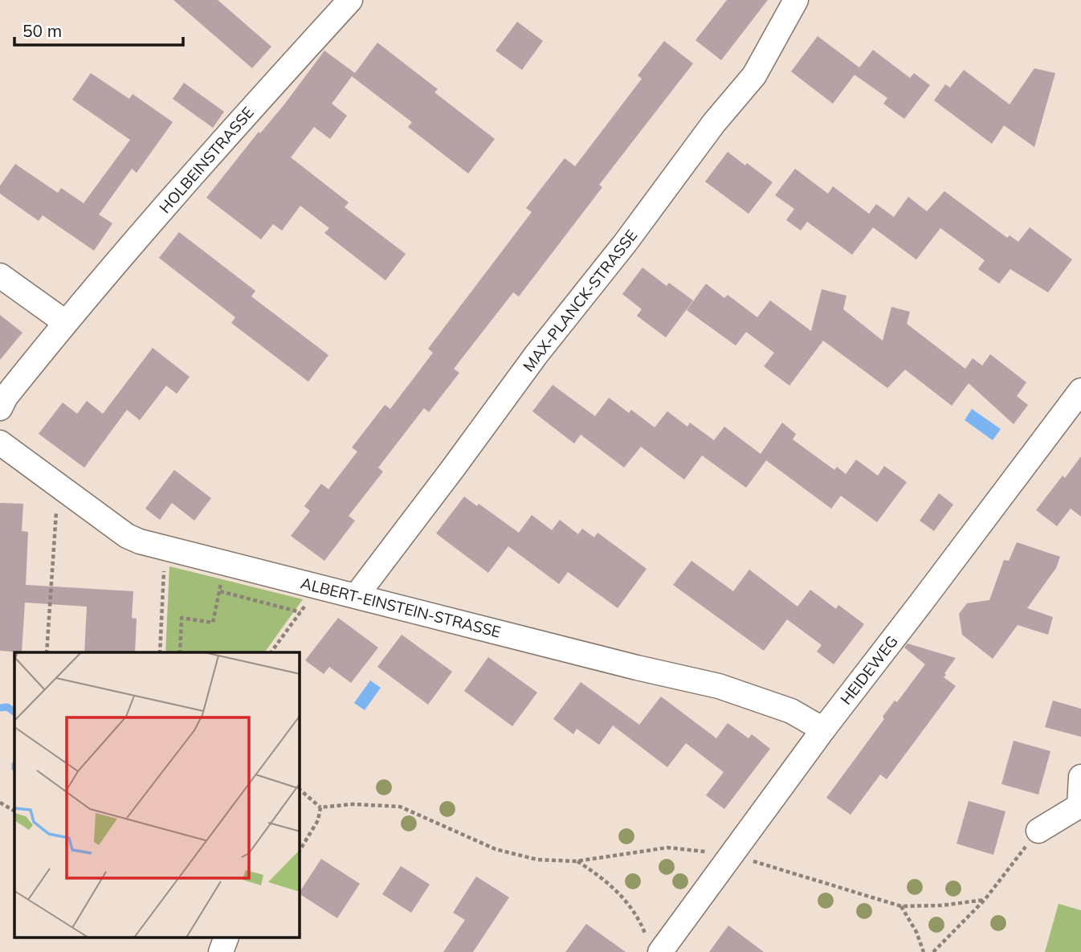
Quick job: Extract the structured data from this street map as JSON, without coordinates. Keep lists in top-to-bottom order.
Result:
{
  "streets": {
    "street": [
      "HOLBEINSTRASSE",
      "MAX-PLANCK-STRASSE",
      "ALBERT-EINSTEIN-STRASSE",
      "HEIDEWEG"
    ]
  },
  "crossings": [
    ["MAX-PLANCK-STRASSE", "ALBERT-EINSTEIN-STRASSE"],
    ["ALBERT-EINSTEIN-STRASSE", "HEIDEWEG"]
  ],
  "scale_bar": "50 m"
}
